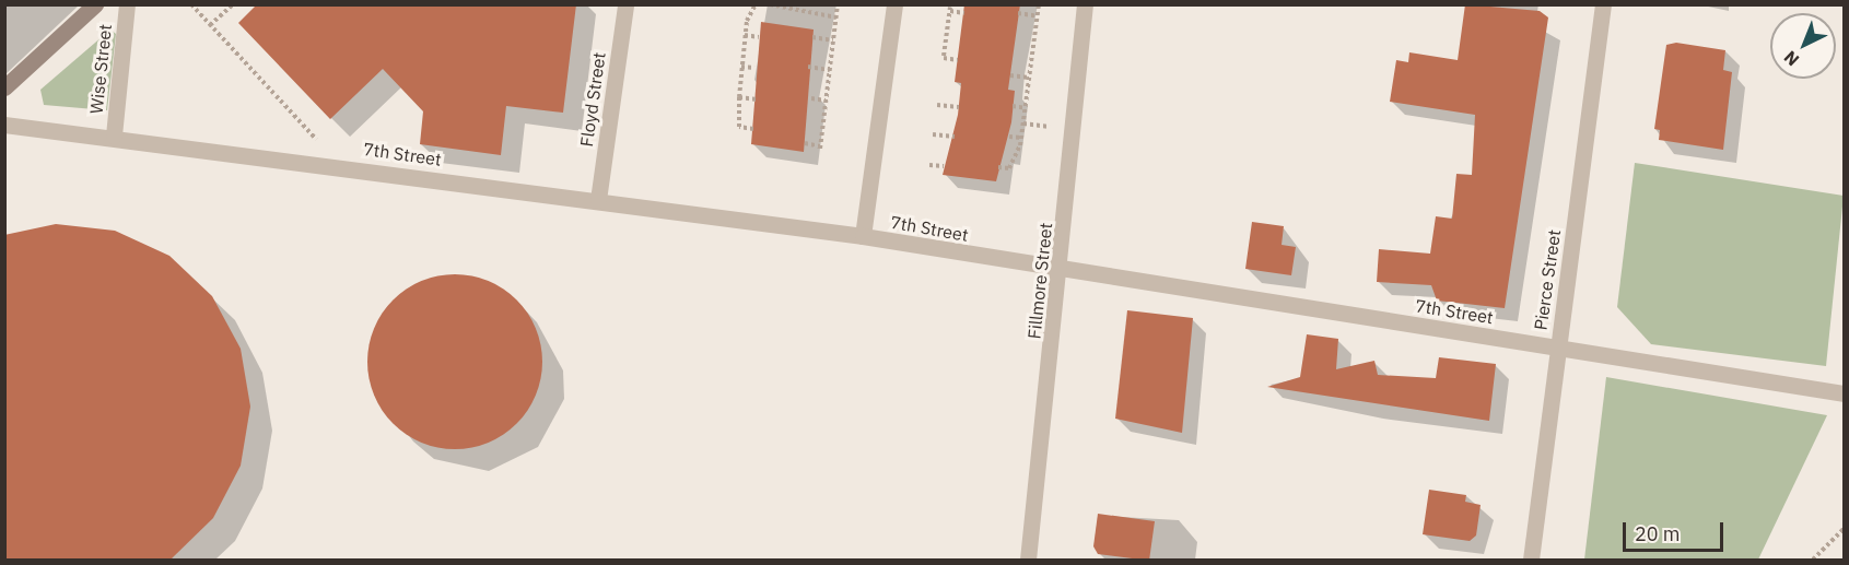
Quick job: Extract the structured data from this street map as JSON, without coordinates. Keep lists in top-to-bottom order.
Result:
{
  "streets": {
    "street": [
      "Wise Street",
      "Floyd Street",
      "7th Street",
      "Pierce Street",
      "Fillmore Street"
    ]
  },
  "crossings": [
    ["Wise Street", "7th Street"],
    ["Floyd Street", "7th Street"],
    ["7th Street", "Pierce Street"],
    ["7th Street", "Fillmore Street"]
  ],
  "scale_bar": "20 m",
  "north": "bottom left"
}
